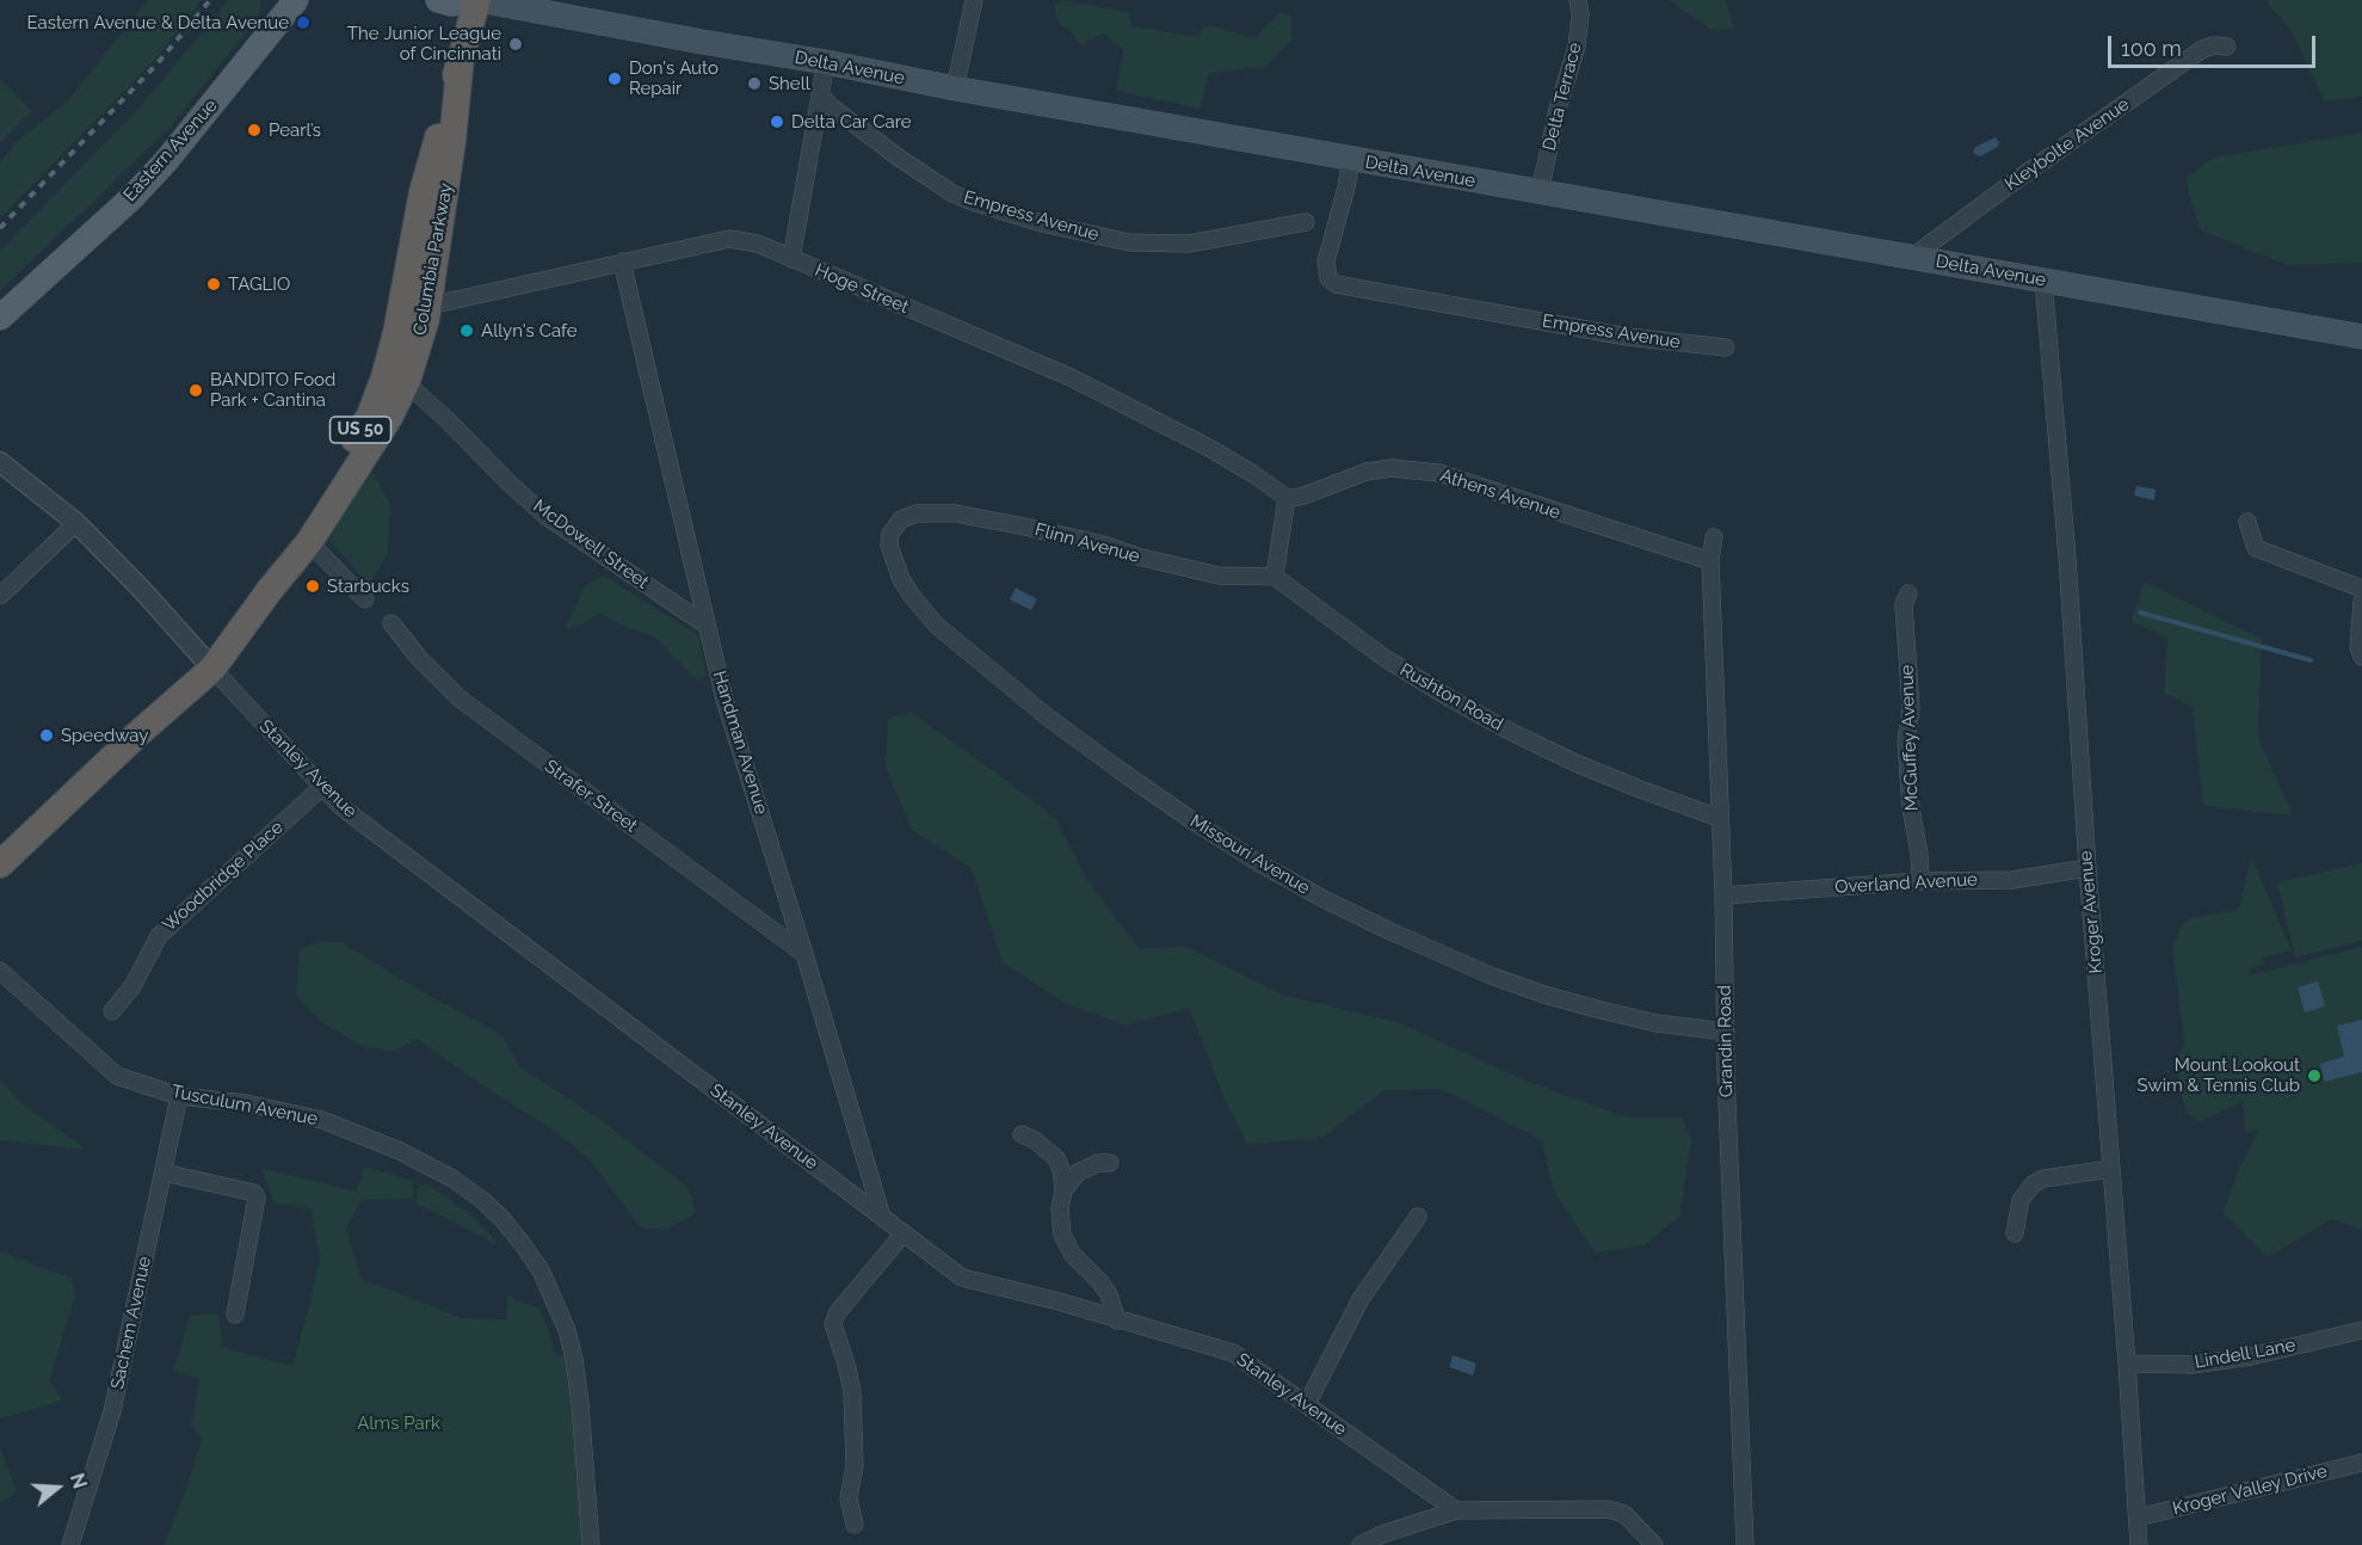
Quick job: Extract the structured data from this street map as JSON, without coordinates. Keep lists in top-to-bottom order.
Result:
{
  "streets": {
    "highway": ["Columbia Parkway", "US 50"],
    "main road": ["Delta Avenue", "Eastern Avenue"],
    "street": [
      "Delta Terrace",
      "Kleybolte Avenue",
      "Empress Avenue",
      "Hoge Street",
      "Athens Avenue",
      "Flinn Avenue",
      "McDowell Street",
      "Rushton Road",
      "McGuffey Avenue",
      "Handman Avenue",
      "Stanley Avenue",
      "Strafer Street",
      "Missouri Avenue",
      "Woodbridge Place",
      "Overland Avenue",
      "Kroger Avenue",
      "Grandin Road",
      "Tusculum Avenue",
      "Sachem Avenue",
      "Lindell Lane",
      "Kroger Valley Drive"
    ]
  },
  "crossings": [
    ["Delta Avenue", "Delta Terrace"],
    ["Delta Avenue", "Kleybolte Avenue"],
    ["Delta Avenue", "Empress Avenue"],
    ["Delta Avenue", "Columbia Parkway"],
    ["Delta Avenue", "Kroger Avenue"],
    ["Columbia Parkway", "Hoge Street"],
    ["Columbia Parkway", "McDowell Street"],
    ["Columbia Parkway", "Stanley Avenue"],
    ["Hoge Street", "Athens Avenue"],
    ["Hoge Street", "Handman Avenue"],
    ["Athens Avenue", "Grandin Road"],
    ["Flinn Avenue", "Rushton Road"],
    ["Flinn Avenue", "Missouri Avenue"],
    ["McDowell Street", "Handman Avenue"],
    ["Rushton Road", "Grandin Road"],
    ["McGuffey Avenue", "Overland Avenue"],
    ["Handman Avenue", "Stanley Avenue"],
    ["Handman Avenue", "Strafer Street"],
    ["Stanley Avenue", "Woodbridge Place"],
    ["Missouri Avenue", "Grandin Road"],
    ["Overland Avenue", "Kroger Avenue"],
    ["Overland Avenue", "Grandin Road"],
    ["Kroger Avenue", "Lindell Lane"],
    ["Kroger Avenue", "Kroger Valley Drive"],
    ["Tusculum Avenue", "Sachem Avenue"]
  ],
  "parks": ["Alms Park"],
  "places": [
    "Eastern Avenue & Delta Avenue",
    "The Junior League of Cincinnati",
    "Don's Auto Repair",
    "Shell",
    "Delta Car Care",
    "Pearl’s",
    "TAGLIO",
    "Allyn's Cafe",
    "BANDITO Food Park + Cantina",
    "Starbucks",
    "Speedway",
    "Mount Lookout Swim & Tennis Club"
  ],
  "scale_bar": "100 m",
  "north": "right"
}
